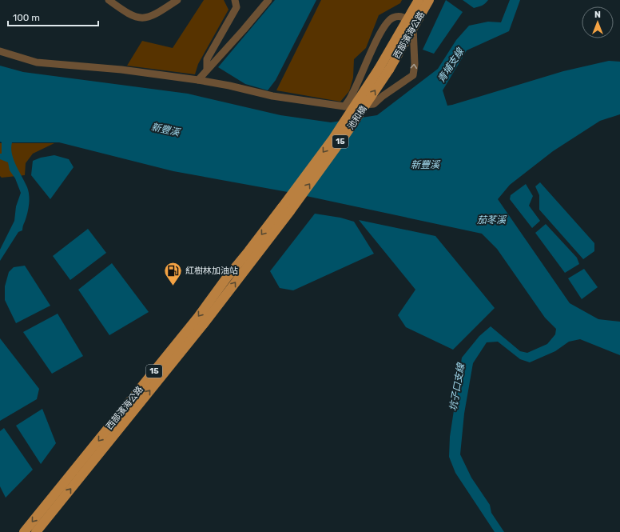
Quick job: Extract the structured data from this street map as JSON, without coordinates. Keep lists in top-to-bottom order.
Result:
{
  "streets": {
    "main road": ["西部濱海公路", "池和橋", "15"]
  },
  "crossings": [
    ["西部濱海公路", "池和橋"]
  ],
  "water": [
    "青埔支線",
    "新豐溪",
    "茄苳溪",
    "坑子口支線"
  ],
  "places": {
    "fuel station": ["紅樹林加油站"]
  },
  "scale_bar": "100 m",
  "north": "top"
}
